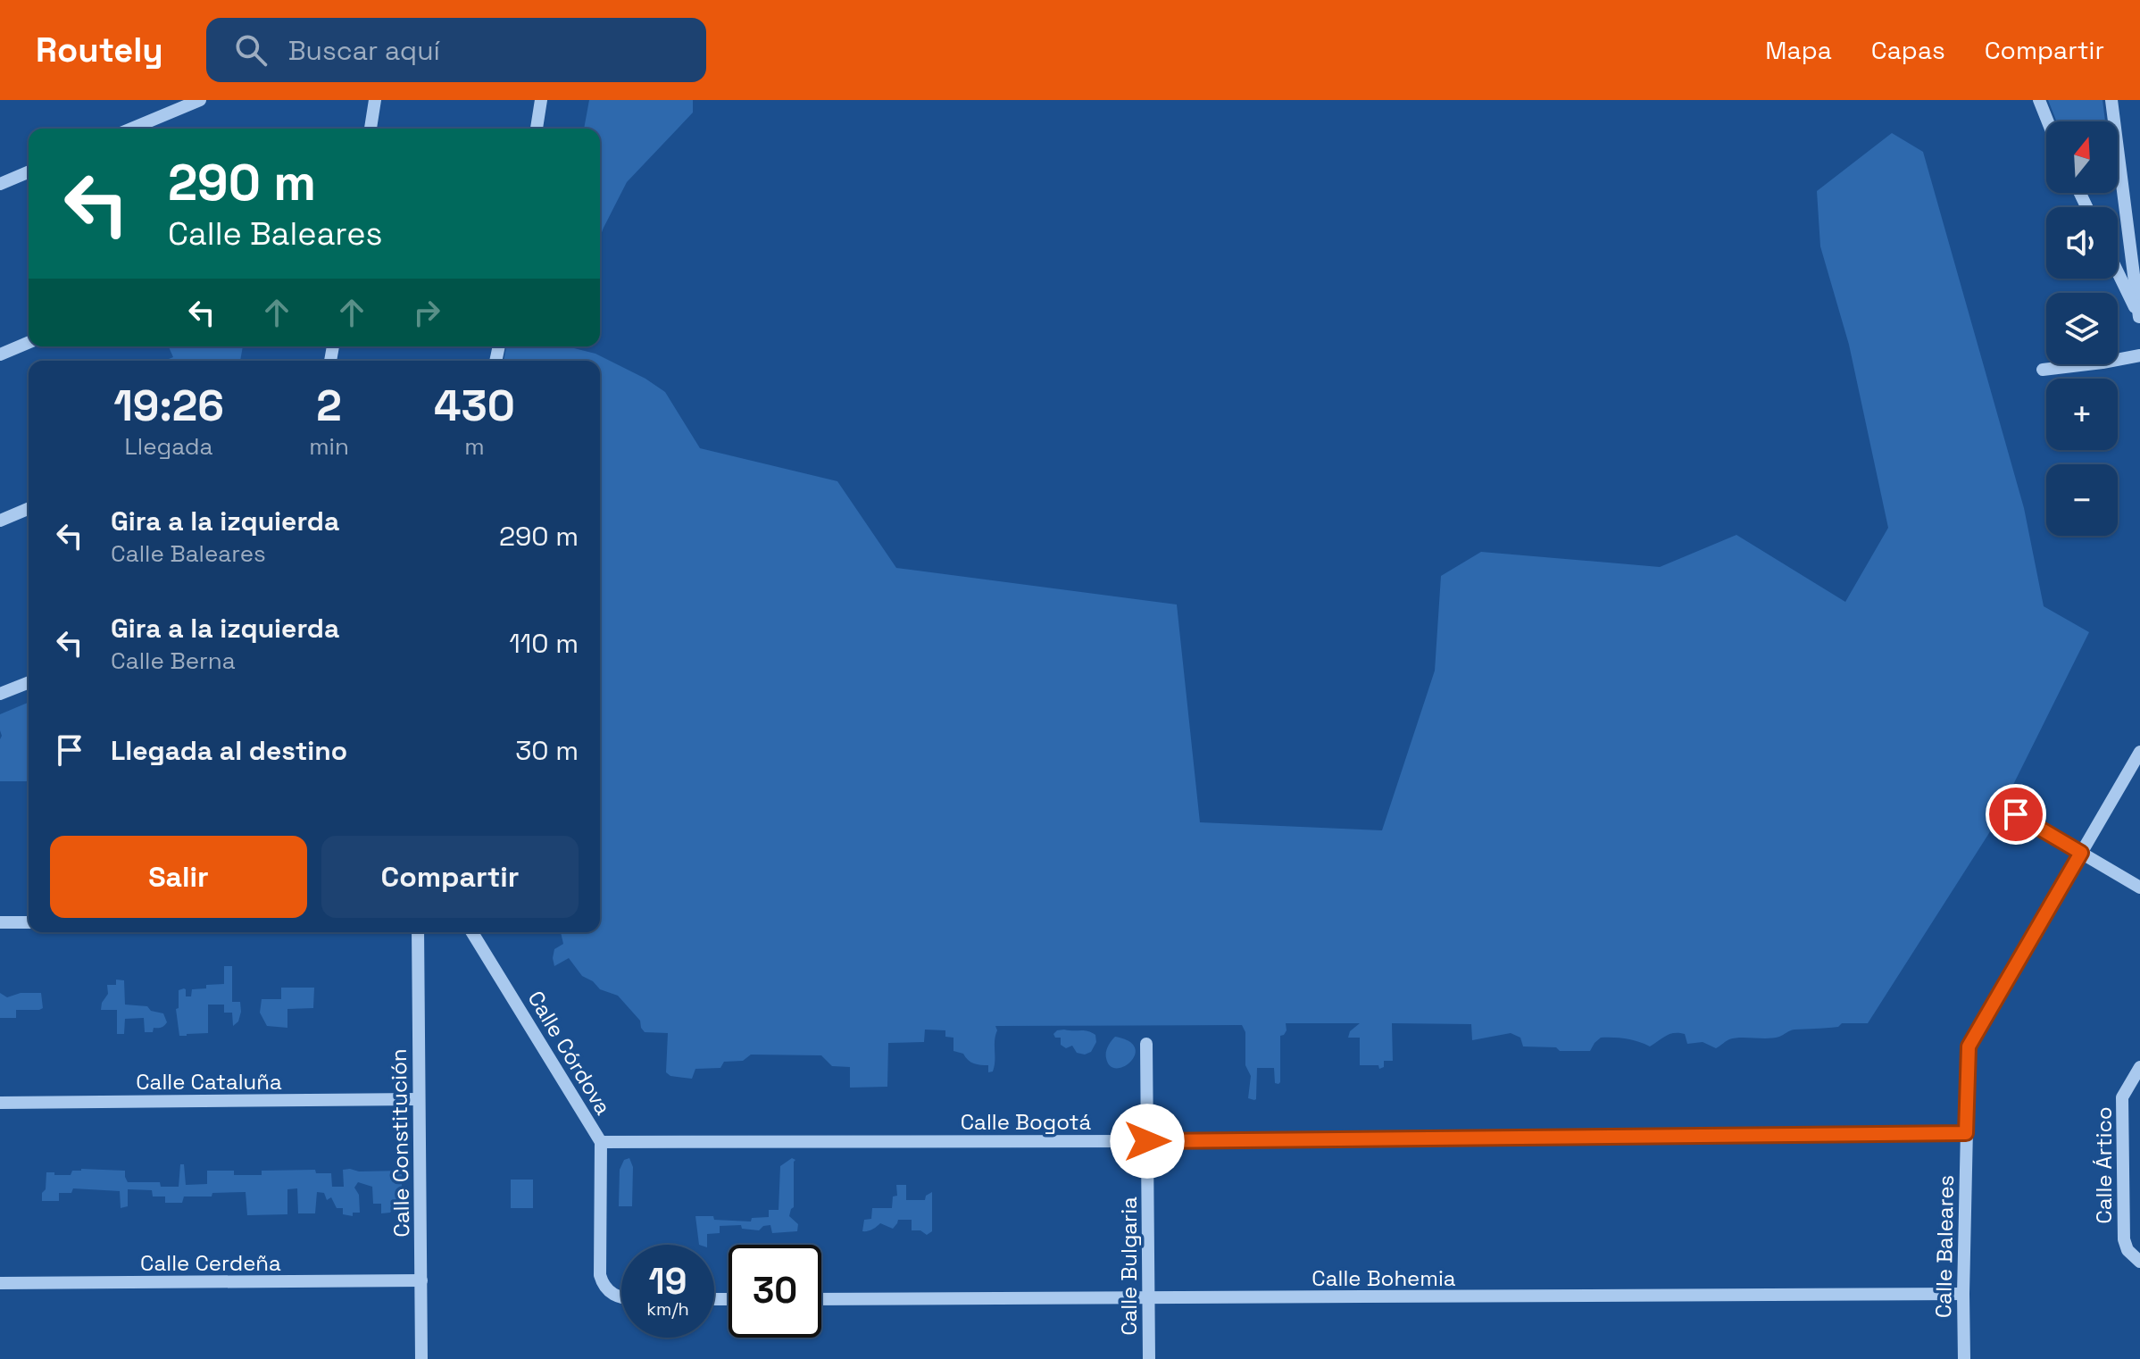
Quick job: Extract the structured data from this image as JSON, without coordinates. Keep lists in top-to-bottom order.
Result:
{
  "streets": {
    "street": [
      "Calle Córdova",
      "Calle Cataluña",
      "Calle Bogotá",
      "Calle Constitución",
      "Calle Ártico",
      "Calle Baleares",
      "Calle Cerdeña",
      "Calle Bulgaria",
      "Calle Bohemia"
    ]
  },
  "crossings": [
    ["Calle Córdova", "Calle Bogotá"],
    ["Calle Cataluña", "Calle Constitución"],
    ["Calle Bogotá", "Calle Baleares"],
    ["Calle Bogotá", "Calle Bulgaria"],
    ["Calle Constitución", "Calle Cerdeña"],
    ["Calle Baleares", "Calle Bohemia"],
    ["Calle Bulgaria", "Calle Bohemia"]
  ],
  "north": "top",
  "page": {
    "header": "Routely",
    "search": "Buscar aquí",
    "nav": ["Mapa", "Capas", "Compartir"],
    "map_buttons": ["+", "−"],
    "turn": ["290 m", "Calle Baleares"],
    "eta": [
      "19:26",
      "Llegada",
      "2",
      "min",
      "430",
      "m"
    ],
    "list": [
      {
        "name": "Gira a la izquierda",
        "note": "Calle Baleares",
        "value": "290 m"
      },
      {
        "name": "Gira a la izquierda",
        "note": "Calle Berna",
        "value": "110 m"
      },
      {
        "name": "Llegada al destino",
        "value": "30 m"
      }
    ],
    "buttons": ["Salir", "Compartir"],
    "speed": "19 km/h",
    "limit": "30"
  }
}
